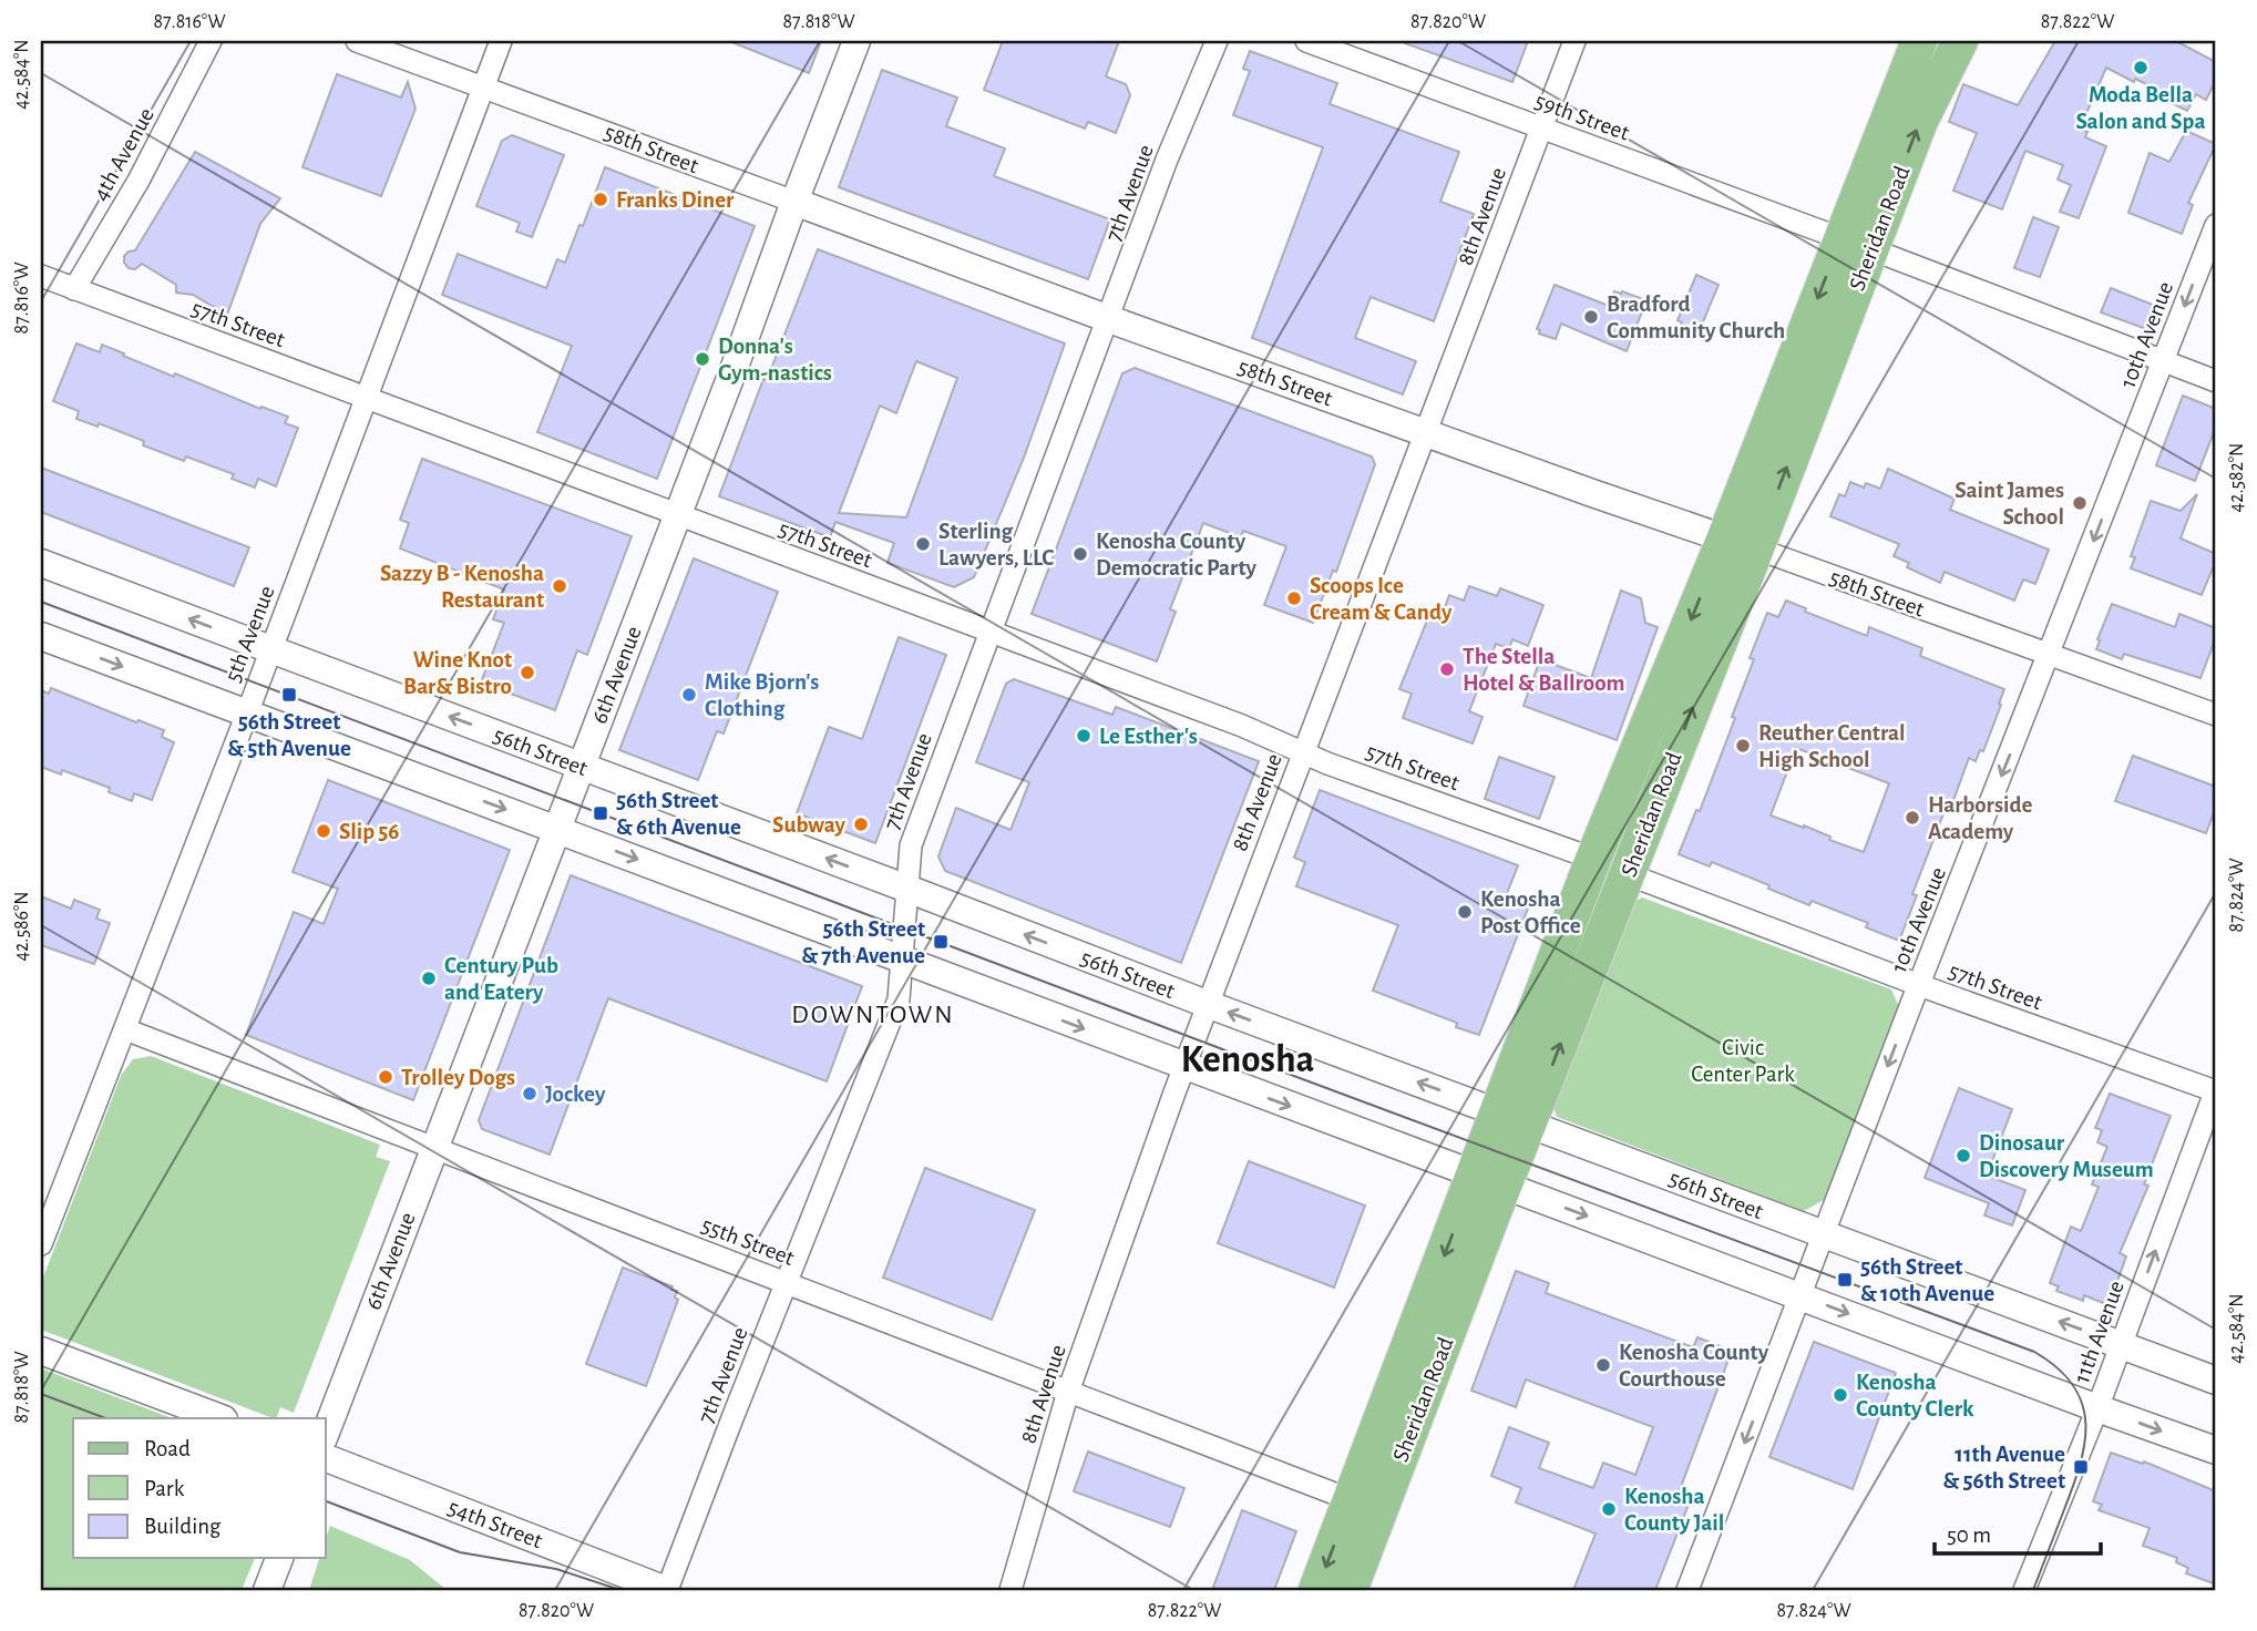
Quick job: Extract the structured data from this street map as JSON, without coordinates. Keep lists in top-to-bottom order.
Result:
{
  "streets": {
    "main road": ["Sheridan Road"],
    "street": [
      "59th Street",
      "58th Street",
      "4th Avenue",
      "7th Avenue",
      "8th Avenue",
      "57th Street",
      "10th Avenue",
      "5th Avenue",
      "6th Avenue",
      "56th Street",
      "55th Street",
      "11th Avenue",
      "54th Street"
    ]
  },
  "crossings": [
    ["59th Street", "8th Avenue"],
    ["59th Street", "Sheridan Road"],
    ["59th Street", "10th Avenue"],
    ["58th Street", "7th Avenue"],
    ["58th Street", "8th Avenue"],
    ["58th Street", "Sheridan Road"],
    ["58th Street", "10th Avenue"],
    ["58th Street", "5th Avenue"],
    ["58th Street", "6th Avenue"],
    ["4th Avenue", "57th Street"],
    ["7th Avenue", "57th Street"],
    ["7th Avenue", "56th Street"],
    ["7th Avenue", "55th Street"],
    ["7th Avenue", "54th Street"],
    ["8th Avenue", "57th Street"],
    ["8th Avenue", "56th Street"],
    ["8th Avenue", "55th Street"],
    ["Sheridan Road", "57th Street"],
    ["Sheridan Road", "56th Street"],
    ["Sheridan Road", "55th Street"],
    ["57th Street", "10th Avenue"],
    ["57th Street", "5th Avenue"],
    ["57th Street", "6th Avenue"],
    ["57th Street", "11th Avenue"],
    ["10th Avenue", "56th Street"],
    ["5th Avenue", "56th Street"],
    ["5th Avenue", "55th Street"],
    ["6th Avenue", "56th Street"],
    ["6th Avenue", "55th Street"],
    ["56th Street", "11th Avenue"]
  ],
  "one_way": ["10th Avenue", "11th Avenue"],
  "districts": ["DOWNTOWN", "Kenosha"],
  "parks": ["Civic Center Park"],
  "places": {
    "other": [
      "Moda Bella Salon and Spa",
      "Franks Diner",
      "Bradford Community Church",
      "Donna's Gym-nastics",
      "Saint James School",
      "Sterling Lawyers, LLC",
      "Kenosha County Democratic Party",
      "Sazzy B - Kenosha Restaurant",
      "Scoops Ice Cream & Candy",
      "The Stella Hotel & Ballroom",
      "Wine Knot Bar& Bistro",
      "Mike Bjorn's Clothing",
      "Le Esther's",
      "Reuther Central High School",
      "Harborside Academy",
      "Subway",
      "Slip 56",
      "Kenosha Post Office",
      "Century Pub and Eatery",
      "Trolley Dogs",
      "Jockey",
      "Dinosaur Discovery Museum",
      "Kenosha County Courthouse",
      "Kenosha County Clerk",
      "Kenosha County Jail"
    ],
    "transit": [
      "56th Street & 5th Avenue",
      "56th Street & 6th Avenue",
      "56th Street & 7th Avenue",
      "56th Street & 10th Avenue",
      "11th Avenue & 56th Street"
    ]
  },
  "legend": ["Road", "Park", "Building"],
  "scale_bar": "50 m",
  "coordinates": [
    "87.816°W",
    "87.818°W",
    "87.820°W",
    "87.822°W",
    "42.584°N",
    "42.582°N",
    "87.824°W",
    "42.586°N"
  ]
}
